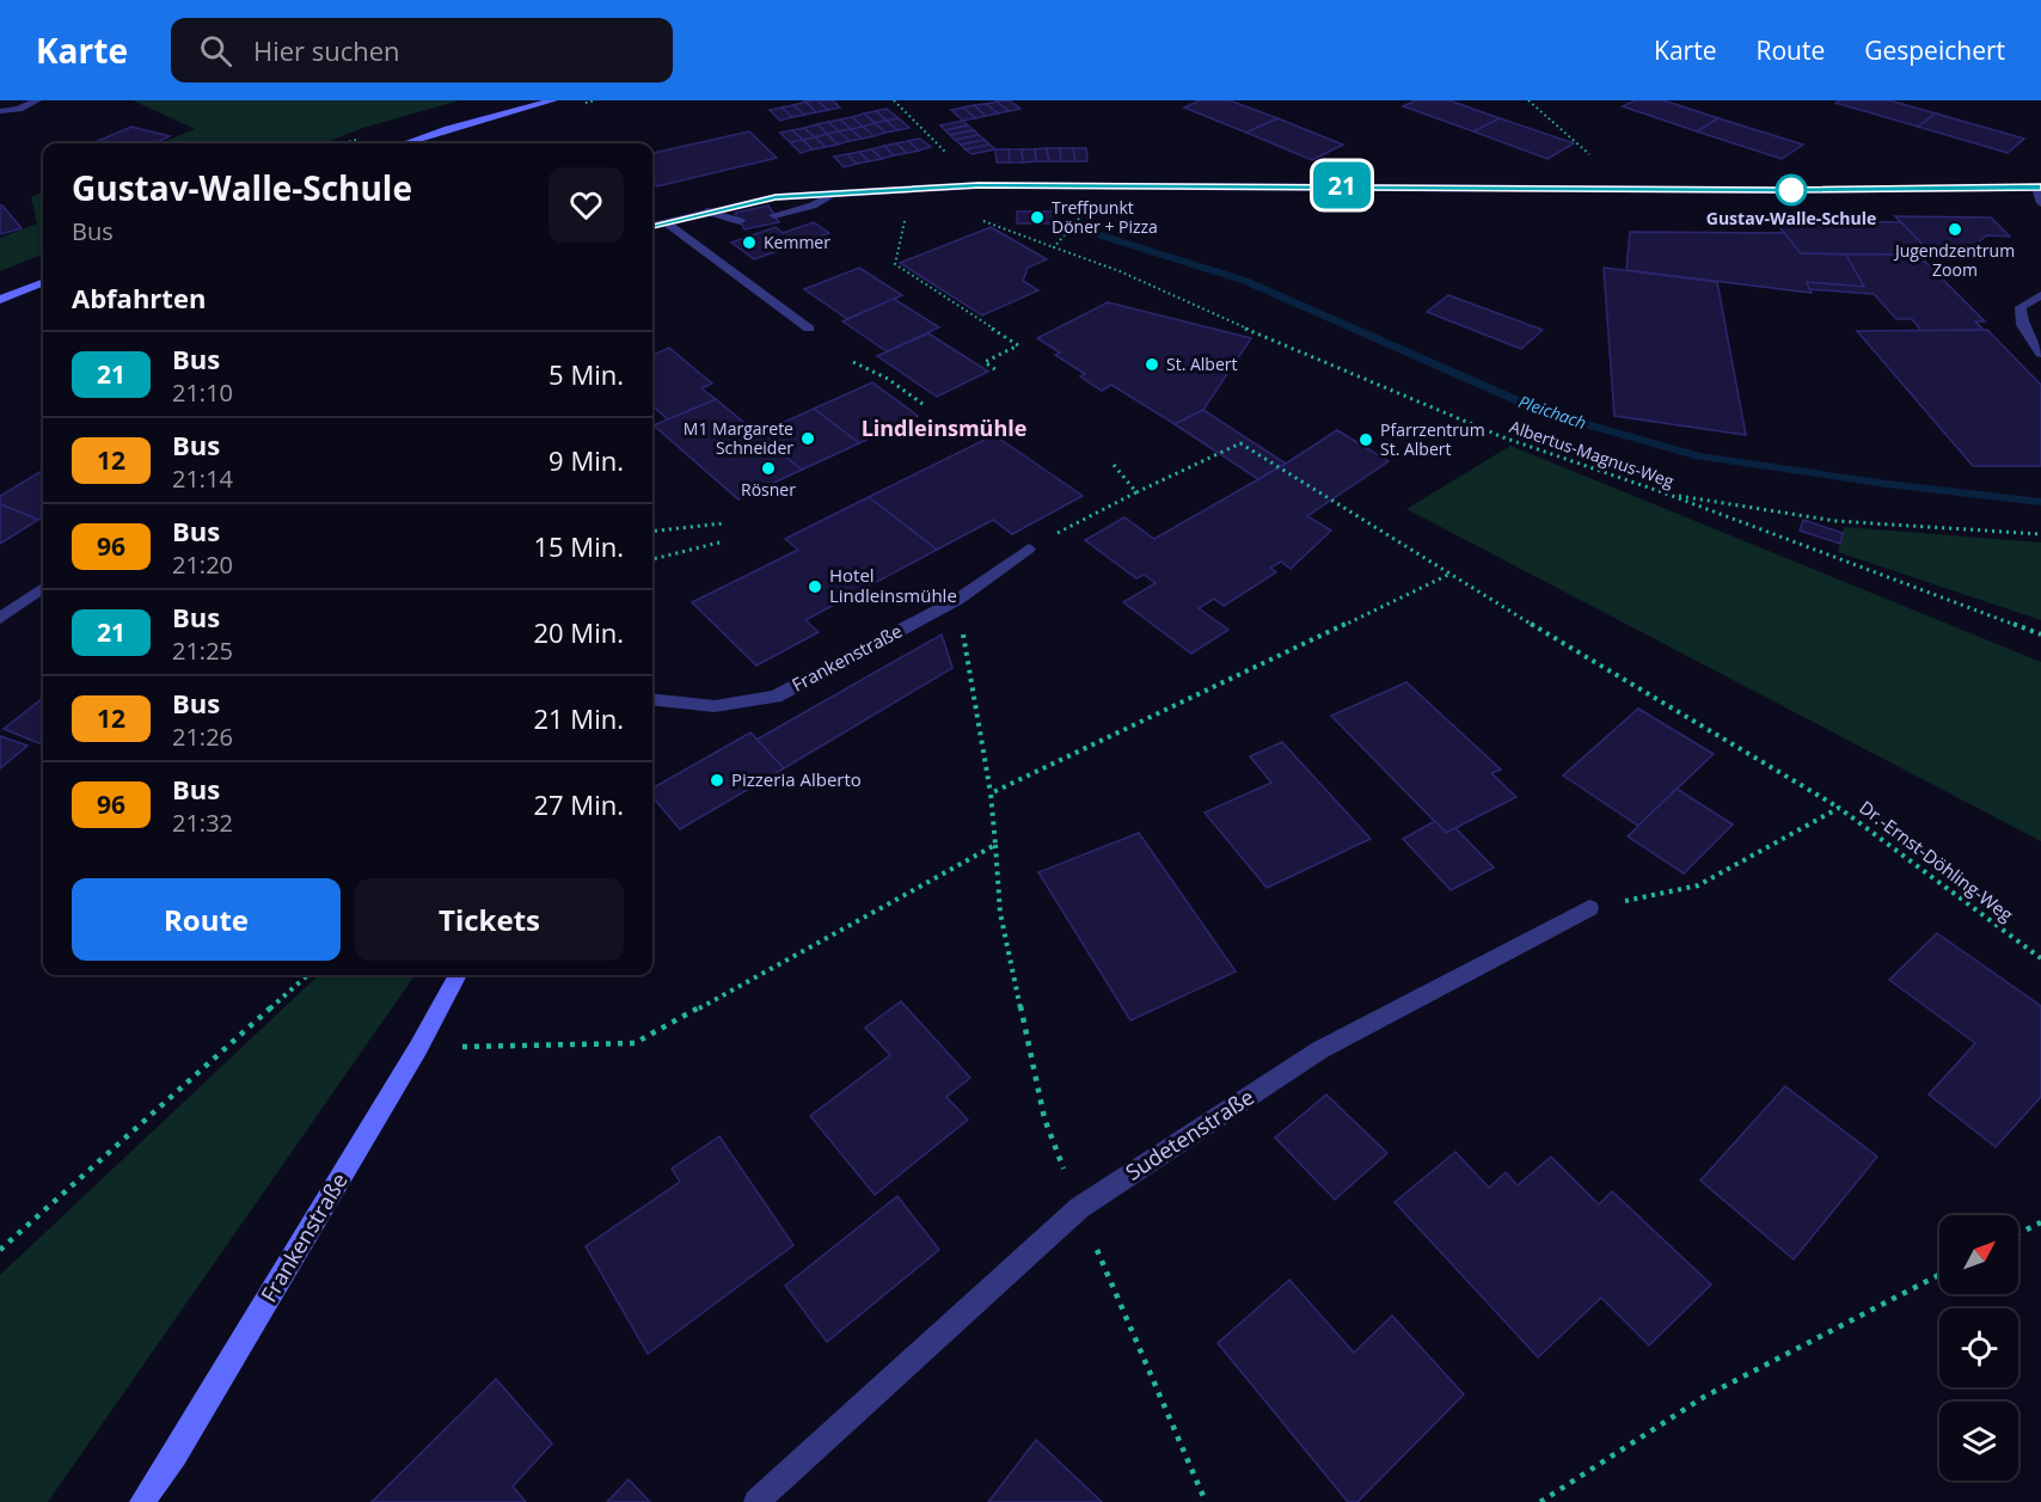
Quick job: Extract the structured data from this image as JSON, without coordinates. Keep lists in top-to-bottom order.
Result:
{
  "streets": {
    "street": ["Frankenstraße", "Sudetenstraße"],
    "path": ["Albertus-Magnus-Weg", "Dr.-Ernst-Döhling-Weg"]
  },
  "crossings": [
    ["Dr.-Ernst-Döhling-Weg", "Sudetenstraße"]
  ],
  "districts": ["Lindleinsmühle"],
  "water": ["Pleichach"],
  "places": [
    "Gustav-Walle-Schule",
    "Treffpunkt Döner + Pizza",
    "Jugendzentrum Zoom",
    "Kemmer",
    "St. Albert",
    "M1 Margarete Schneider",
    "Pfarrzentrum St. Albert",
    "Rösner",
    "Hotel Lindleinsmühle",
    "Pizzeria Alberto"
  ],
  "lines": ["bus line 21"],
  "north": "top right",
  "page": {
    "header": "Karte",
    "search": "Hier suchen",
    "nav": ["Karte", "Route", "Gespeichert"],
    "on_map": "21",
    "heading": [
      ["Gustav-Walle-Schule", "Bus"],
      "Abfahrten"
    ],
    "list": [
      {
        "mark": "21",
        "name": "Bus",
        "note": "21:10",
        "value": "5 Min."
      },
      {
        "mark": "12",
        "name": "Bus",
        "note": "21:14",
        "value": "9 Min."
      },
      {
        "mark": "96",
        "name": "Bus",
        "note": "21:20",
        "value": "15 Min."
      },
      {
        "mark": "21",
        "name": "Bus",
        "note": "21:25",
        "value": "20 Min."
      },
      {
        "mark": "12",
        "name": "Bus",
        "note": "21:26",
        "value": "21 Min."
      },
      {
        "mark": "96",
        "name": "Bus",
        "note": "21:32",
        "value": "27 Min."
      }
    ],
    "buttons": ["Route", "Tickets"]
  }
}
